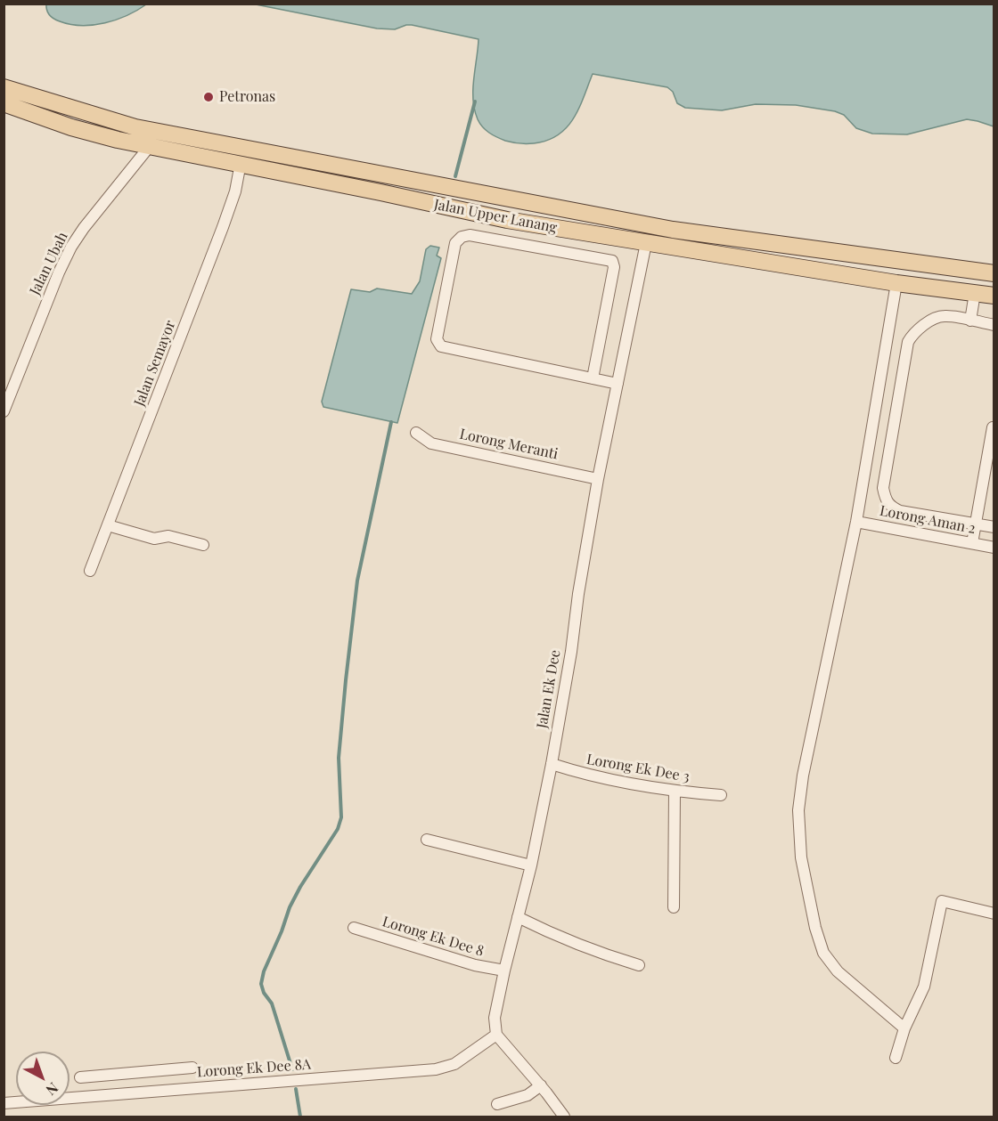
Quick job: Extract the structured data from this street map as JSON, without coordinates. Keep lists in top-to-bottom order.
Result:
{
  "streets": {
    "main road": ["Jalan Upper Lanang"],
    "street": [
      "Jalan Ubah",
      "Jalan Semayor",
      "Lorong Meranti",
      "Lorong Aman 2",
      "Jalan Ek Dee",
      "Lorong Ek Dee 3",
      "Lorong Ek Dee 8",
      "Lorong Ek Dee 8A"
    ]
  },
  "crossings": [
    ["Jalan Upper Lanang", "Jalan Ubah"],
    ["Jalan Upper Lanang", "Jalan Semayor"],
    ["Jalan Upper Lanang", "Jalan Ek Dee"],
    ["Lorong Meranti", "Jalan Ek Dee"],
    ["Jalan Ek Dee", "Lorong Ek Dee 3"],
    ["Jalan Ek Dee", "Lorong Ek Dee 8"],
    ["Jalan Ek Dee", "Lorong Ek Dee 8A"]
  ],
  "places": ["Petronas"],
  "north": "bottom right"
}
